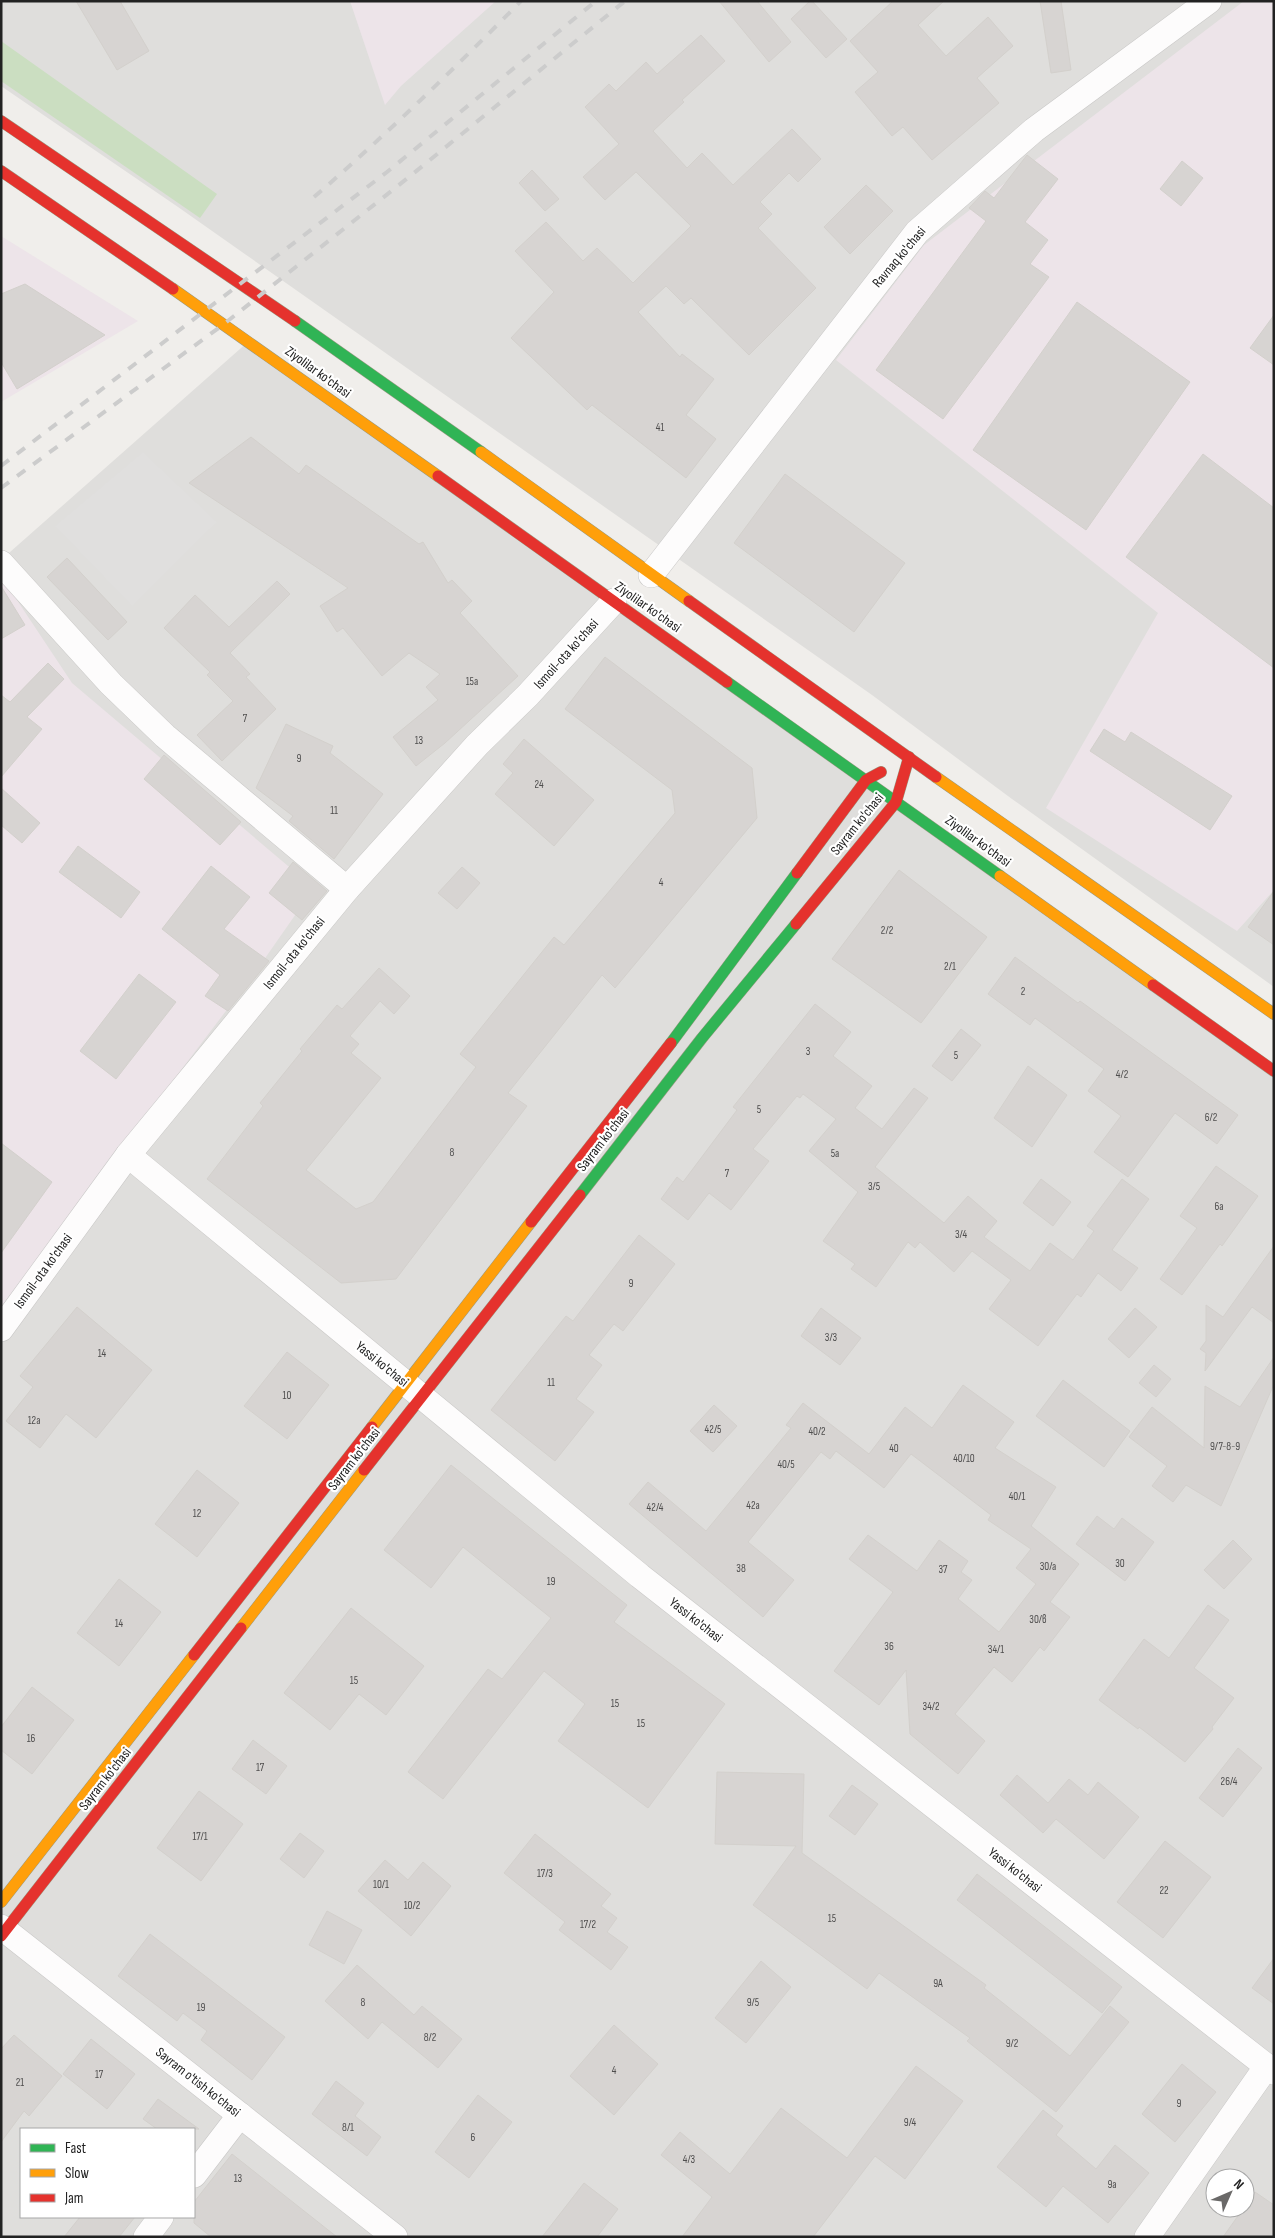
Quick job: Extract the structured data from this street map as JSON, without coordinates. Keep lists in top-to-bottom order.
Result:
{
  "streets": {
    "main road": ["Ziyolilar ko'chasi", "Sayram ko'chasi"],
    "street": [
      "Ravnaq ko'chasi",
      "Ismoil-ota ko'chasi",
      "Yassi ko'chasi",
      "Sayram o'tish ko'chasi"
    ]
  },
  "crossings": [
    ["Ravnaq ko'chasi", "Ziyolilar ko'chasi"],
    ["Ziyolilar ko'chasi", "Ismoil-ota ko'chasi"],
    ["Ziyolilar ko'chasi", "Sayram ko'chasi"],
    ["Ismoil-ota ko'chasi", "Yassi ko'chasi"],
    ["Sayram ko'chasi", "Yassi ko'chasi"],
    ["Sayram ko'chasi", "Sayram o'tish ko'chasi"]
  ],
  "house_numbers": [
    "41",
    "15а",
    "7",
    "13",
    "9",
    "24",
    "11",
    "4",
    "2/2",
    "2/1",
    "2",
    "3",
    "5",
    "4/2",
    "5",
    "6/2",
    "8",
    "5a",
    "7",
    "3/5",
    "6a",
    "3/4",
    "9",
    "3/3",
    "14",
    "11",
    "10",
    "12а",
    "42/5",
    "40/2",
    "9/7-8-9",
    "40",
    "40/10",
    "40/5",
    "40/1",
    "42a",
    "42/4",
    "12",
    "30",
    "30/а",
    "38",
    "37",
    "19",
    "30/в",
    "14",
    "36",
    "34/1",
    "15",
    "15",
    "34/2",
    "15",
    "16",
    "17",
    "26/4",
    "17/1",
    "17/3",
    "10/1",
    "22",
    "10/2",
    "15",
    "17/2",
    "9А",
    "8",
    "9/5",
    "19",
    "8/2",
    "9/2",
    "4",
    "17",
    "21",
    "9",
    "9/4",
    "8/1",
    "6",
    "4/3",
    "13",
    "9а"
  ],
  "legend": ["Fast", "Slow", "Jam"],
  "north": "top right"
}
